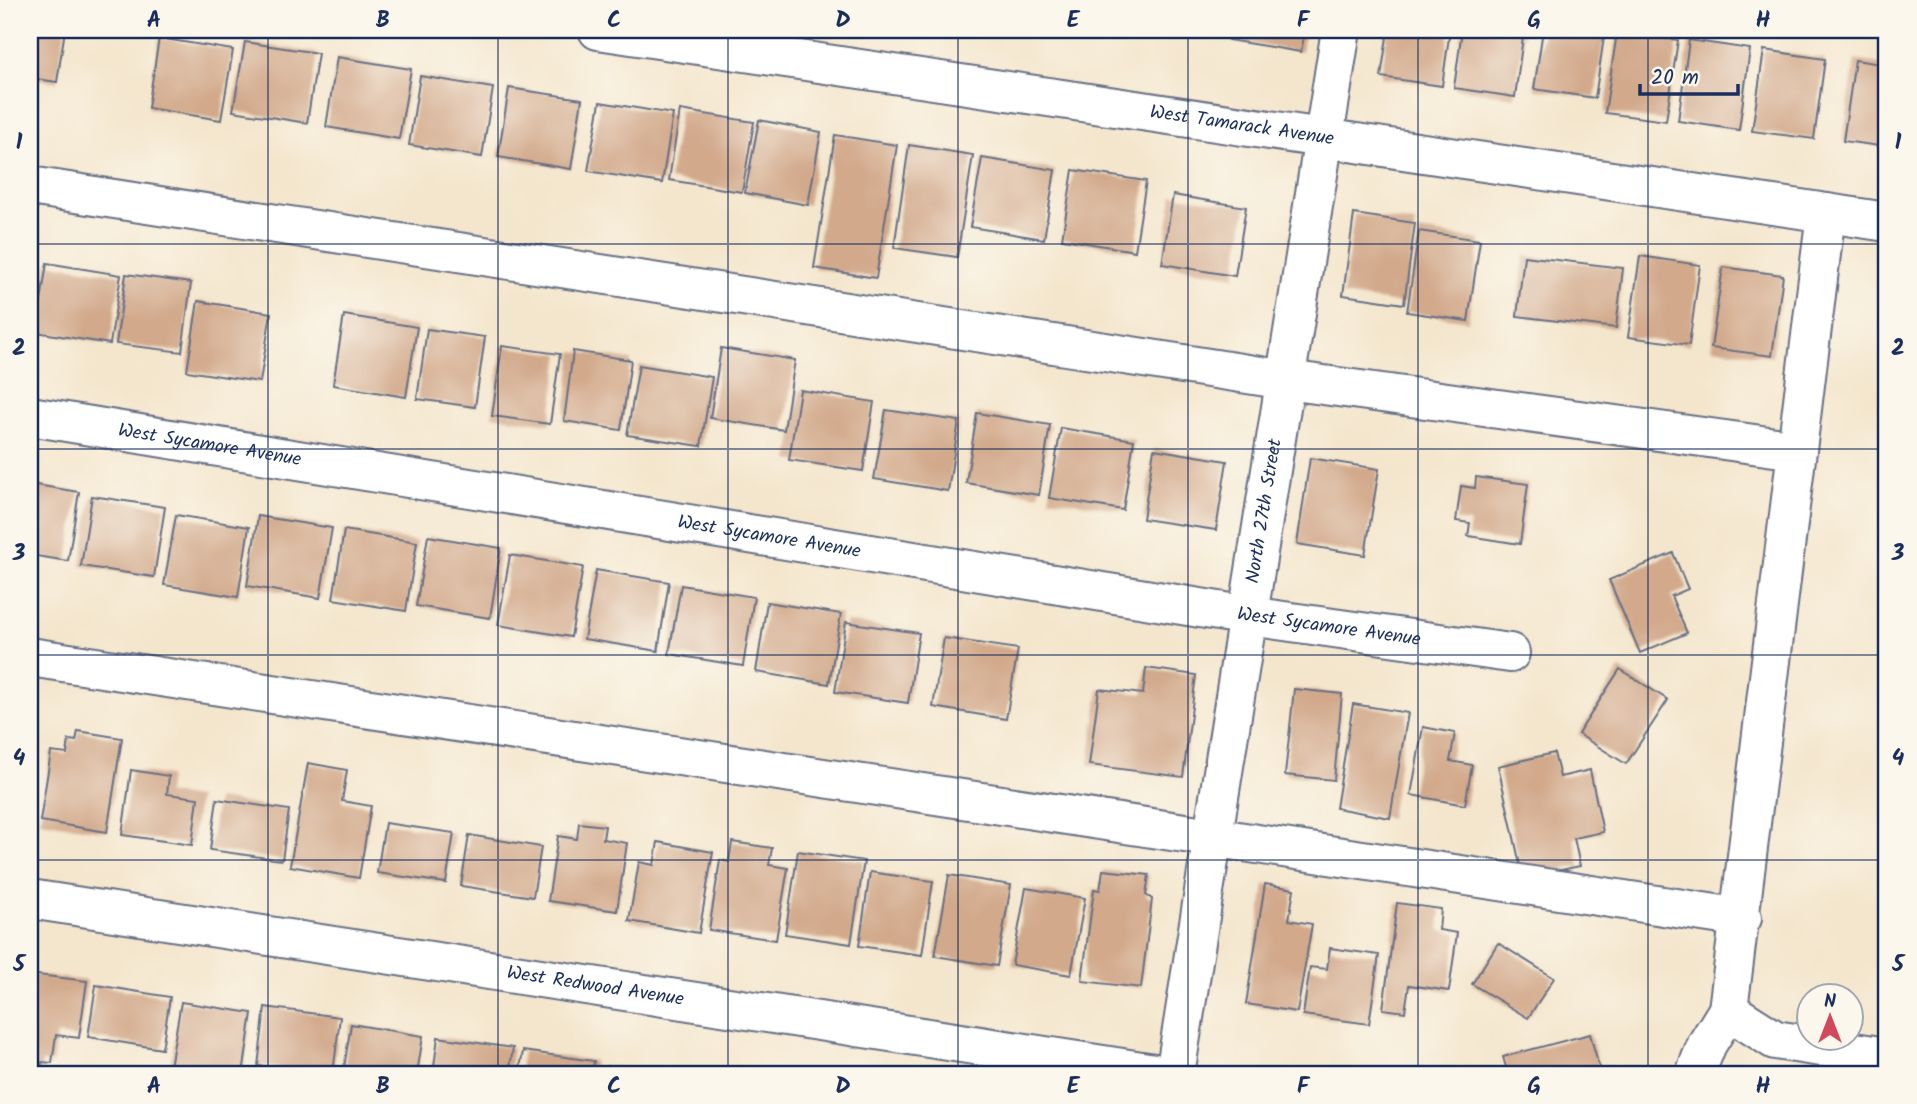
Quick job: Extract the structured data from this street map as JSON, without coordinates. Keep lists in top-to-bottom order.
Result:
{
  "streets": {
    "street": [
      "West Tamarack Avenue",
      "West Sycamore Avenue",
      "North 27th Street",
      "West Redwood Avenue"
    ]
  },
  "crossings": [
    ["West Tamarack Avenue", "North 27th Street"],
    ["West Sycamore Avenue", "North 27th Street"]
  ],
  "scale_bar": "20 m",
  "north": "top",
  "grid": {
    "columns": [
      "A",
      "B",
      "C",
      "D",
      "E",
      "F",
      "G",
      "H"
    ],
    "rows": [
      "1",
      "2",
      "3",
      "4",
      "5"
    ]
  }
}
